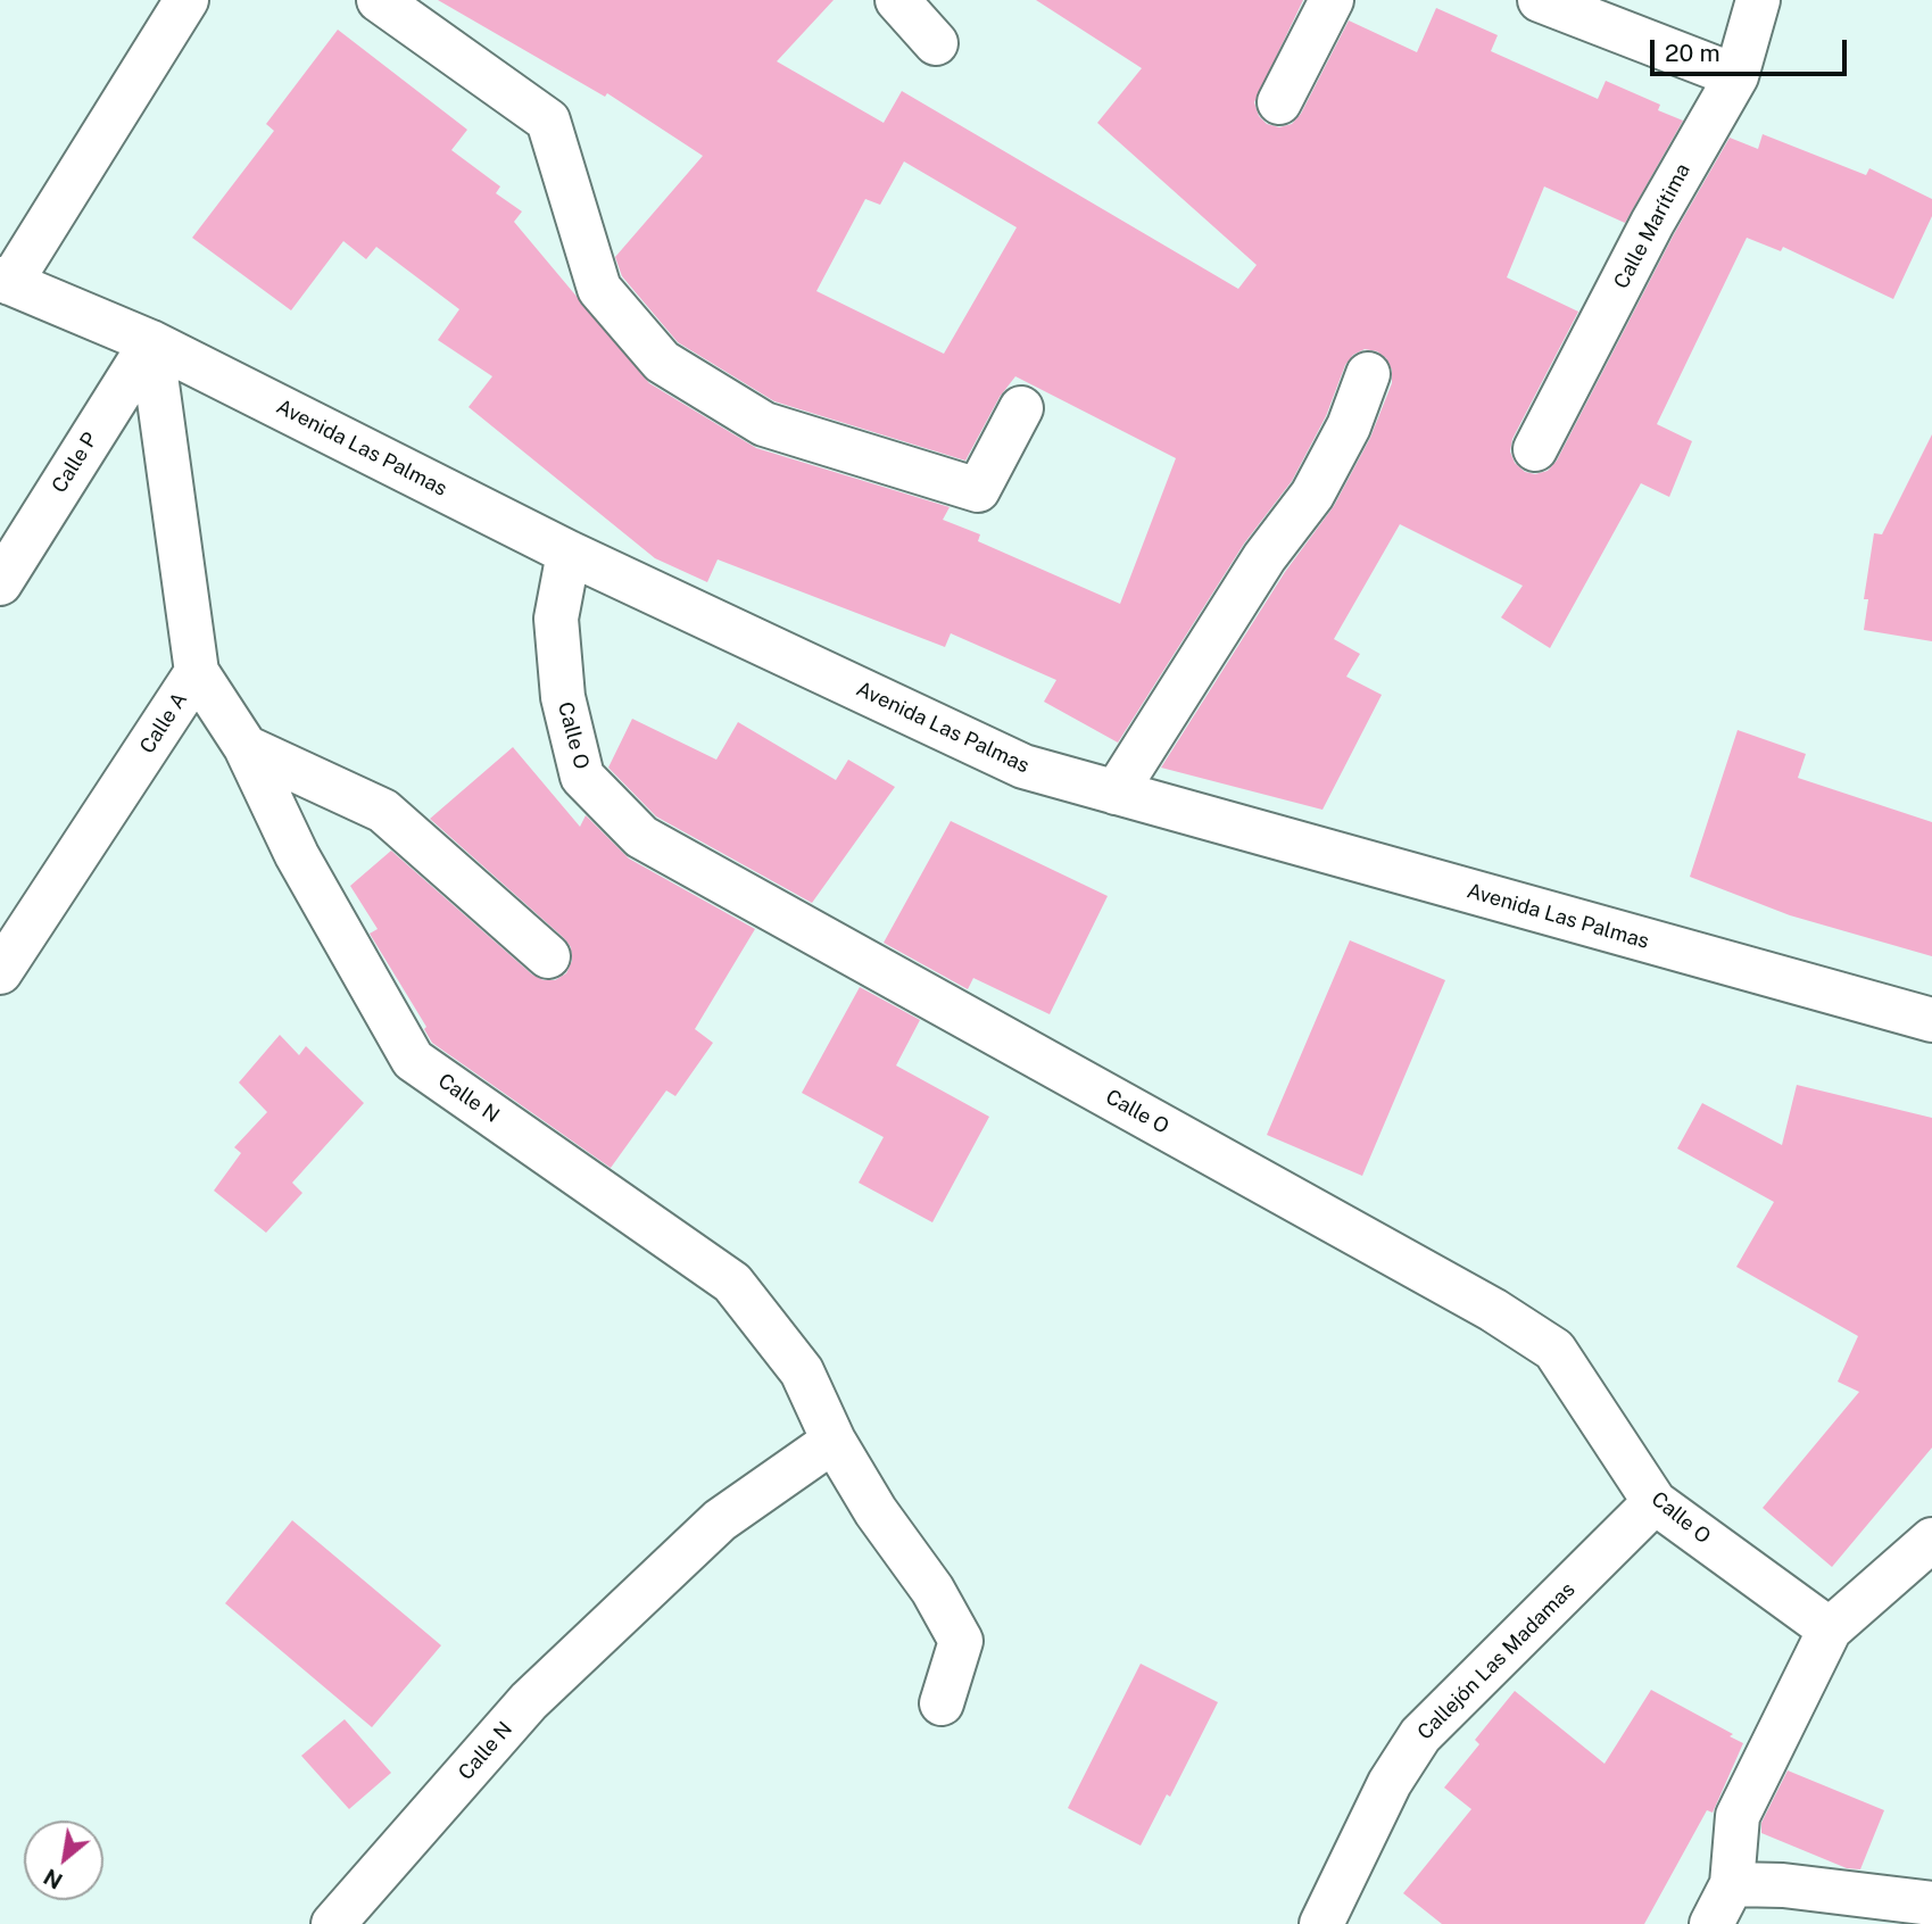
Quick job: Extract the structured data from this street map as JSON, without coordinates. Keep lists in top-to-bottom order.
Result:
{
  "streets": {
    "street": [
      "Calle Marítima",
      "Avenida Las Palmas",
      "Calle P",
      "Calle A",
      "Calle O",
      "Calle N",
      "Callejón Las Madamas"
    ]
  },
  "crossings": [
    ["Avenida Las Palmas", "Calle P"],
    ["Avenida Las Palmas", "Calle A"],
    ["Avenida Las Palmas", "Calle O"],
    ["Calle P", "Calle A"],
    ["Calle A", "Calle N"],
    ["Calle O", "Callejón Las Madamas"]
  ],
  "scale_bar": "20 m",
  "north": "bottom left"
}
